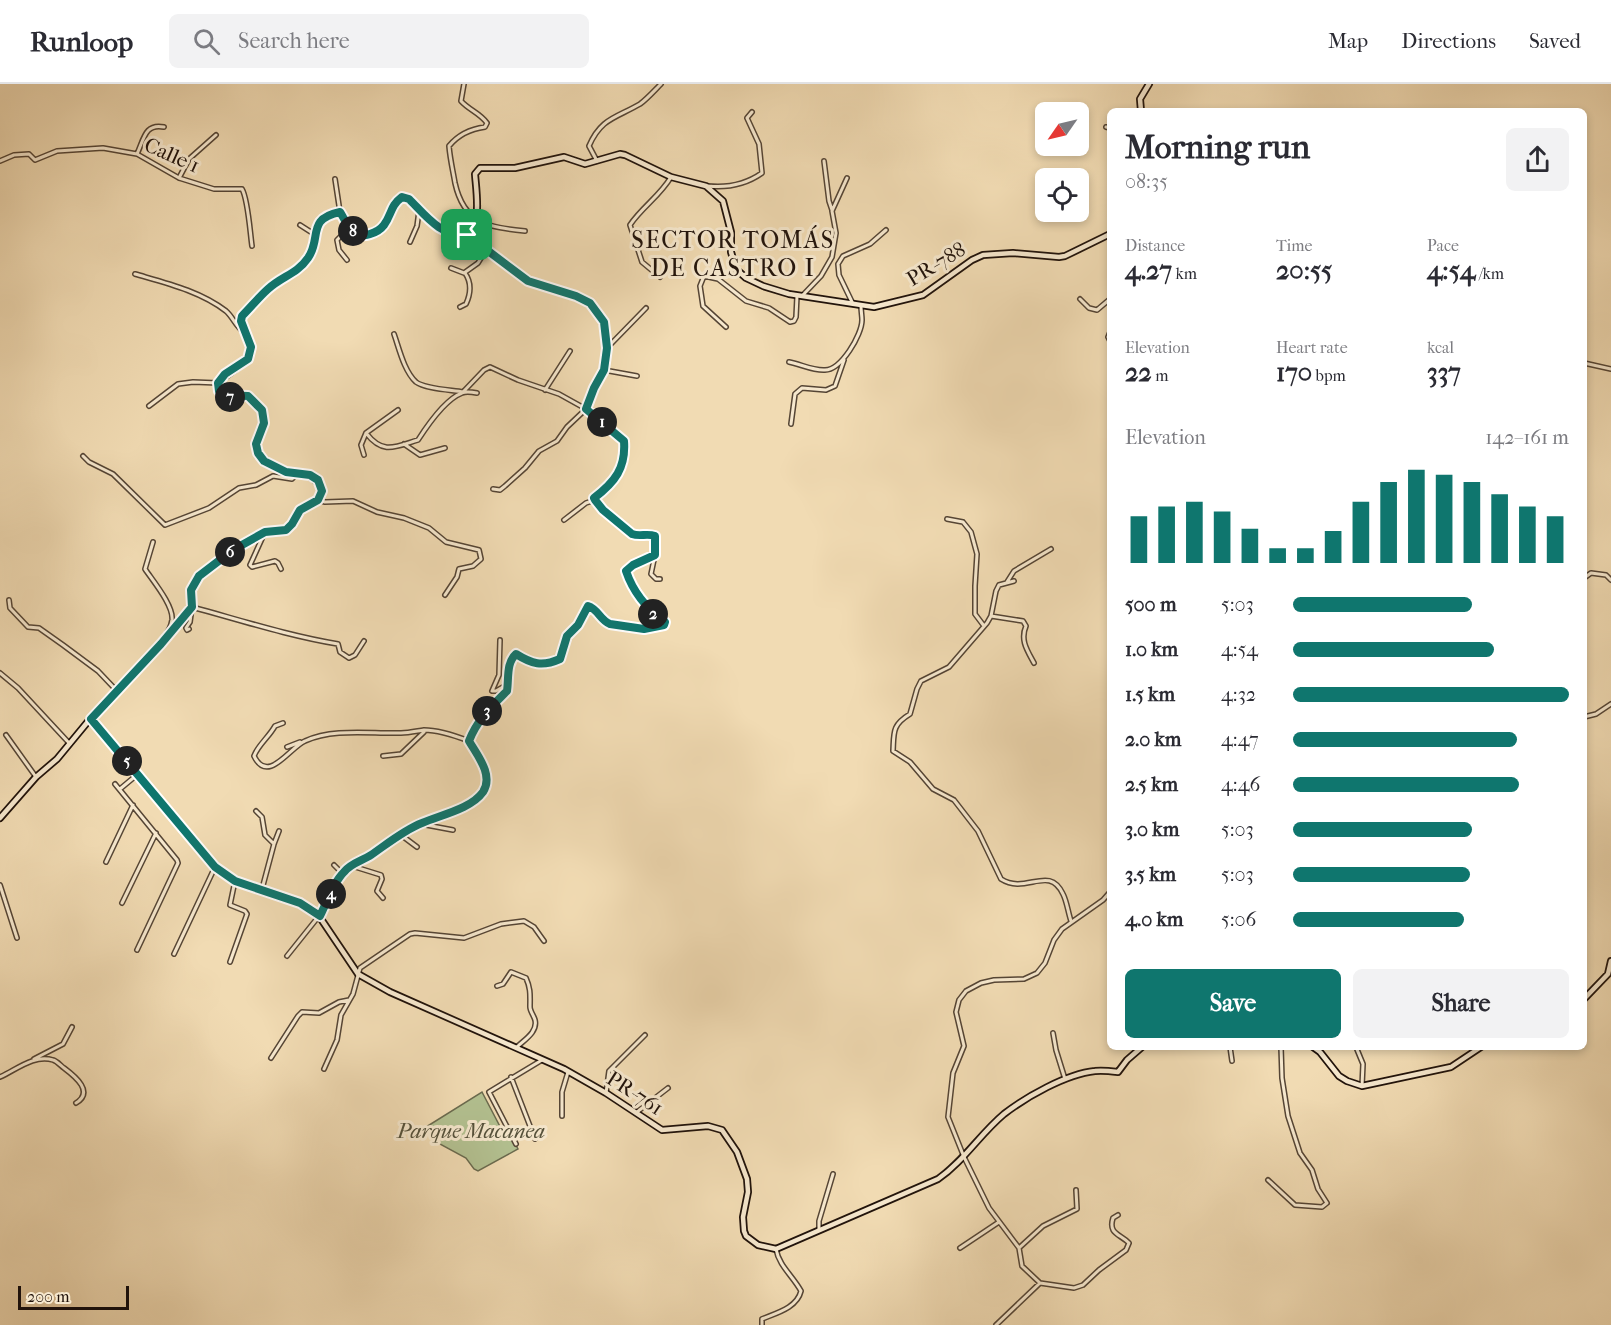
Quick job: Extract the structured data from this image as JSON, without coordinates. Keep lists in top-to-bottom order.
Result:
{
  "streets": {
    "street": ["Calle 1", "PR-788", "PR-761"]
  },
  "districts": ["SECTOR TOMÁS DE CASTRO I"],
  "parks": ["Parque Macanea"],
  "scale_bar": "200 m",
  "north": "bottom left",
  "page": {
    "header": "Runloop",
    "search": "Search here",
    "nav": ["Map", "Directions", "Saved"],
    "heading": ["Morning run", "08:35"],
    "stats": [
      ["Distance", "4.27 km"],
      ["Time", "20:55"],
      ["Pace", "4:54 /km"],
      ["Elevation", "22 m"],
      ["Heart rate", "170 bpm"],
      ["kcal", "337"]
    ],
    "pins": [
      "8",
      "7",
      "1",
      "6",
      "2",
      "3",
      "5",
      "4"
    ],
    "chart": ["Elevation", "142–161 m"],
    "list": [
      {
        "name": "500 m",
        "note": "5:03"
      },
      {
        "name": "1.0 km",
        "note": "4:54"
      },
      {
        "name": "1.5 km",
        "note": "4:32"
      },
      {
        "name": "2.0 km",
        "note": "4:47"
      },
      {
        "name": "2.5 km",
        "note": "4:46"
      },
      {
        "name": "3.0 km",
        "note": "5:03"
      },
      {
        "name": "3.5 km",
        "note": "5:03"
      },
      {
        "name": "4.0 km",
        "note": "5:06"
      }
    ],
    "buttons": ["Save", "Share"],
    "scale": "200 m"
  }
}
